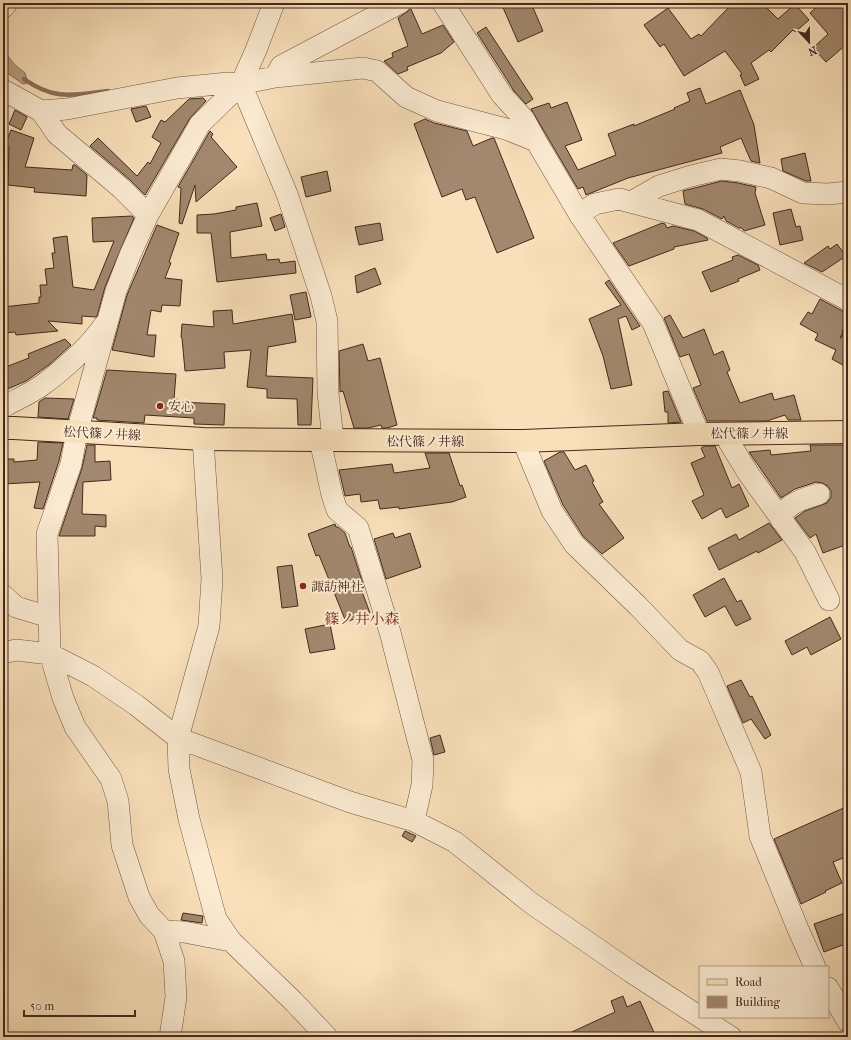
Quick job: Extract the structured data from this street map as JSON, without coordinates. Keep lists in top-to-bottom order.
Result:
{
  "streets": {
    "main road": ["松代篠ノ井線"]
  },
  "districts": ["篠ノ井小森"],
  "places": ["安心", "諏訪神社"],
  "legend": ["Road", "Building"],
  "scale_bar": "50 m",
  "north": "bottom"
}
